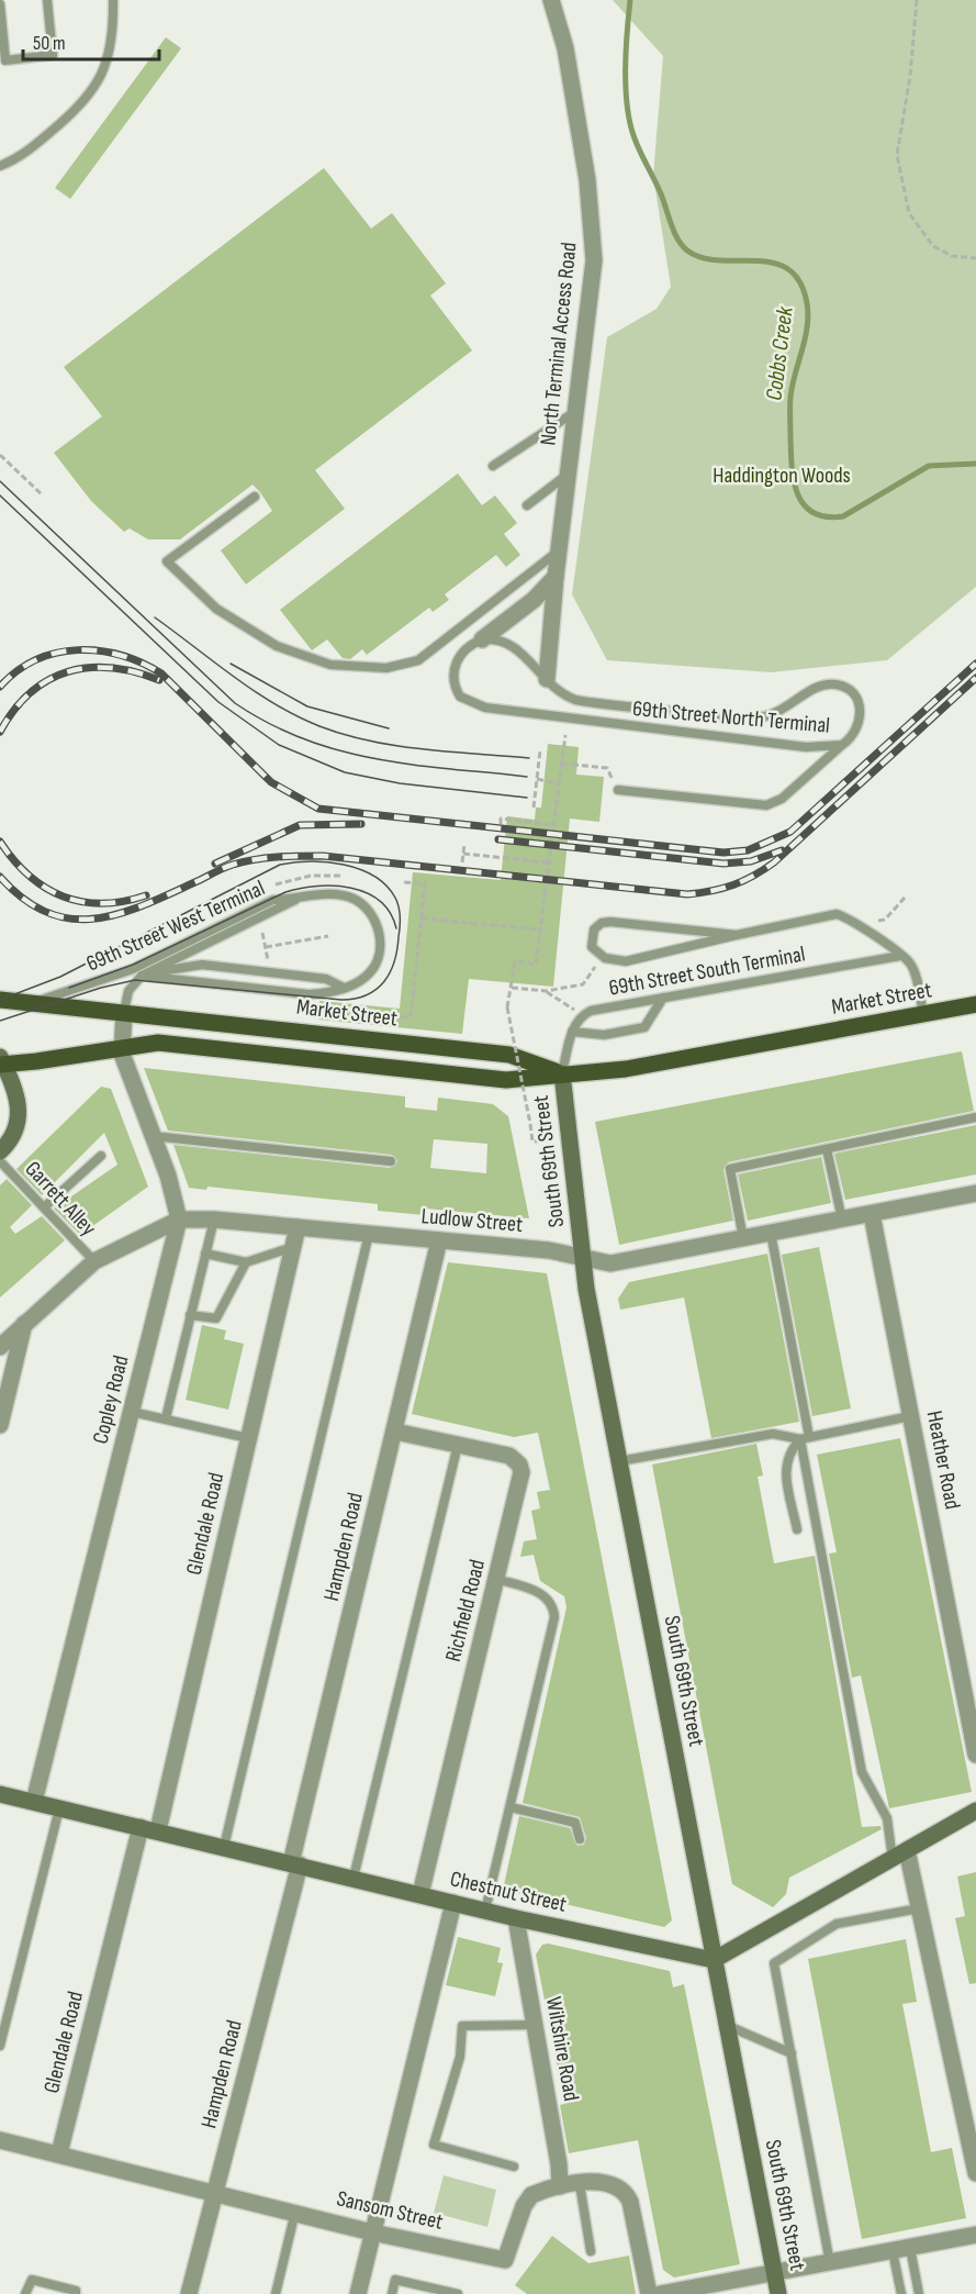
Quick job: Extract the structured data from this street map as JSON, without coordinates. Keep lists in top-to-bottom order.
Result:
{
  "streets": {
    "main road": ["Market Street", "South 69th Street", "Chestnut Street"],
    "street": [
      "North Terminal Access Road",
      "Ludlow Street",
      "Copley Road",
      "Heather Road",
      "Glendale Road",
      "Hampden Road",
      "Richfield Road",
      "Wiltshire Road",
      "Sansom Street"
    ],
    "lane": [
      "69th Street North Terminal",
      "69th Street West Terminal",
      "69th Street South Terminal",
      "Garrett Alley"
    ]
  },
  "crossings": [
    ["North Terminal Access Road", "69th Street North Terminal"],
    ["69th Street West Terminal", "Market Street"],
    ["69th Street West Terminal", "Copley Road"],
    ["69th Street South Terminal", "Market Street"],
    ["69th Street South Terminal", "South 69th Street"],
    ["Market Street", "South 69th Street"],
    ["Market Street", "Copley Road"],
    ["South 69th Street", "Ludlow Street"],
    ["South 69th Street", "Chestnut Street"],
    ["Garrett Alley", "Ludlow Street"],
    ["Ludlow Street", "Copley Road"],
    ["Ludlow Street", "Heather Road"],
    ["Ludlow Street", "Glendale Road"],
    ["Ludlow Street", "Hampden Road"],
    ["Copley Road", "Chestnut Street"],
    ["Glendale Road", "Chestnut Street"],
    ["Glendale Road", "Sansom Street"],
    ["Hampden Road", "Richfield Road"],
    ["Hampden Road", "Chestnut Street"],
    ["Hampden Road", "Sansom Street"],
    ["Richfield Road", "Chestnut Street"],
    ["Chestnut Street", "Wiltshire Road"],
    ["Wiltshire Road", "Sansom Street"]
  ],
  "water": ["Cobbs Creek"],
  "parks": ["Haddington Woods"],
  "scale_bar": "50 m"
}
